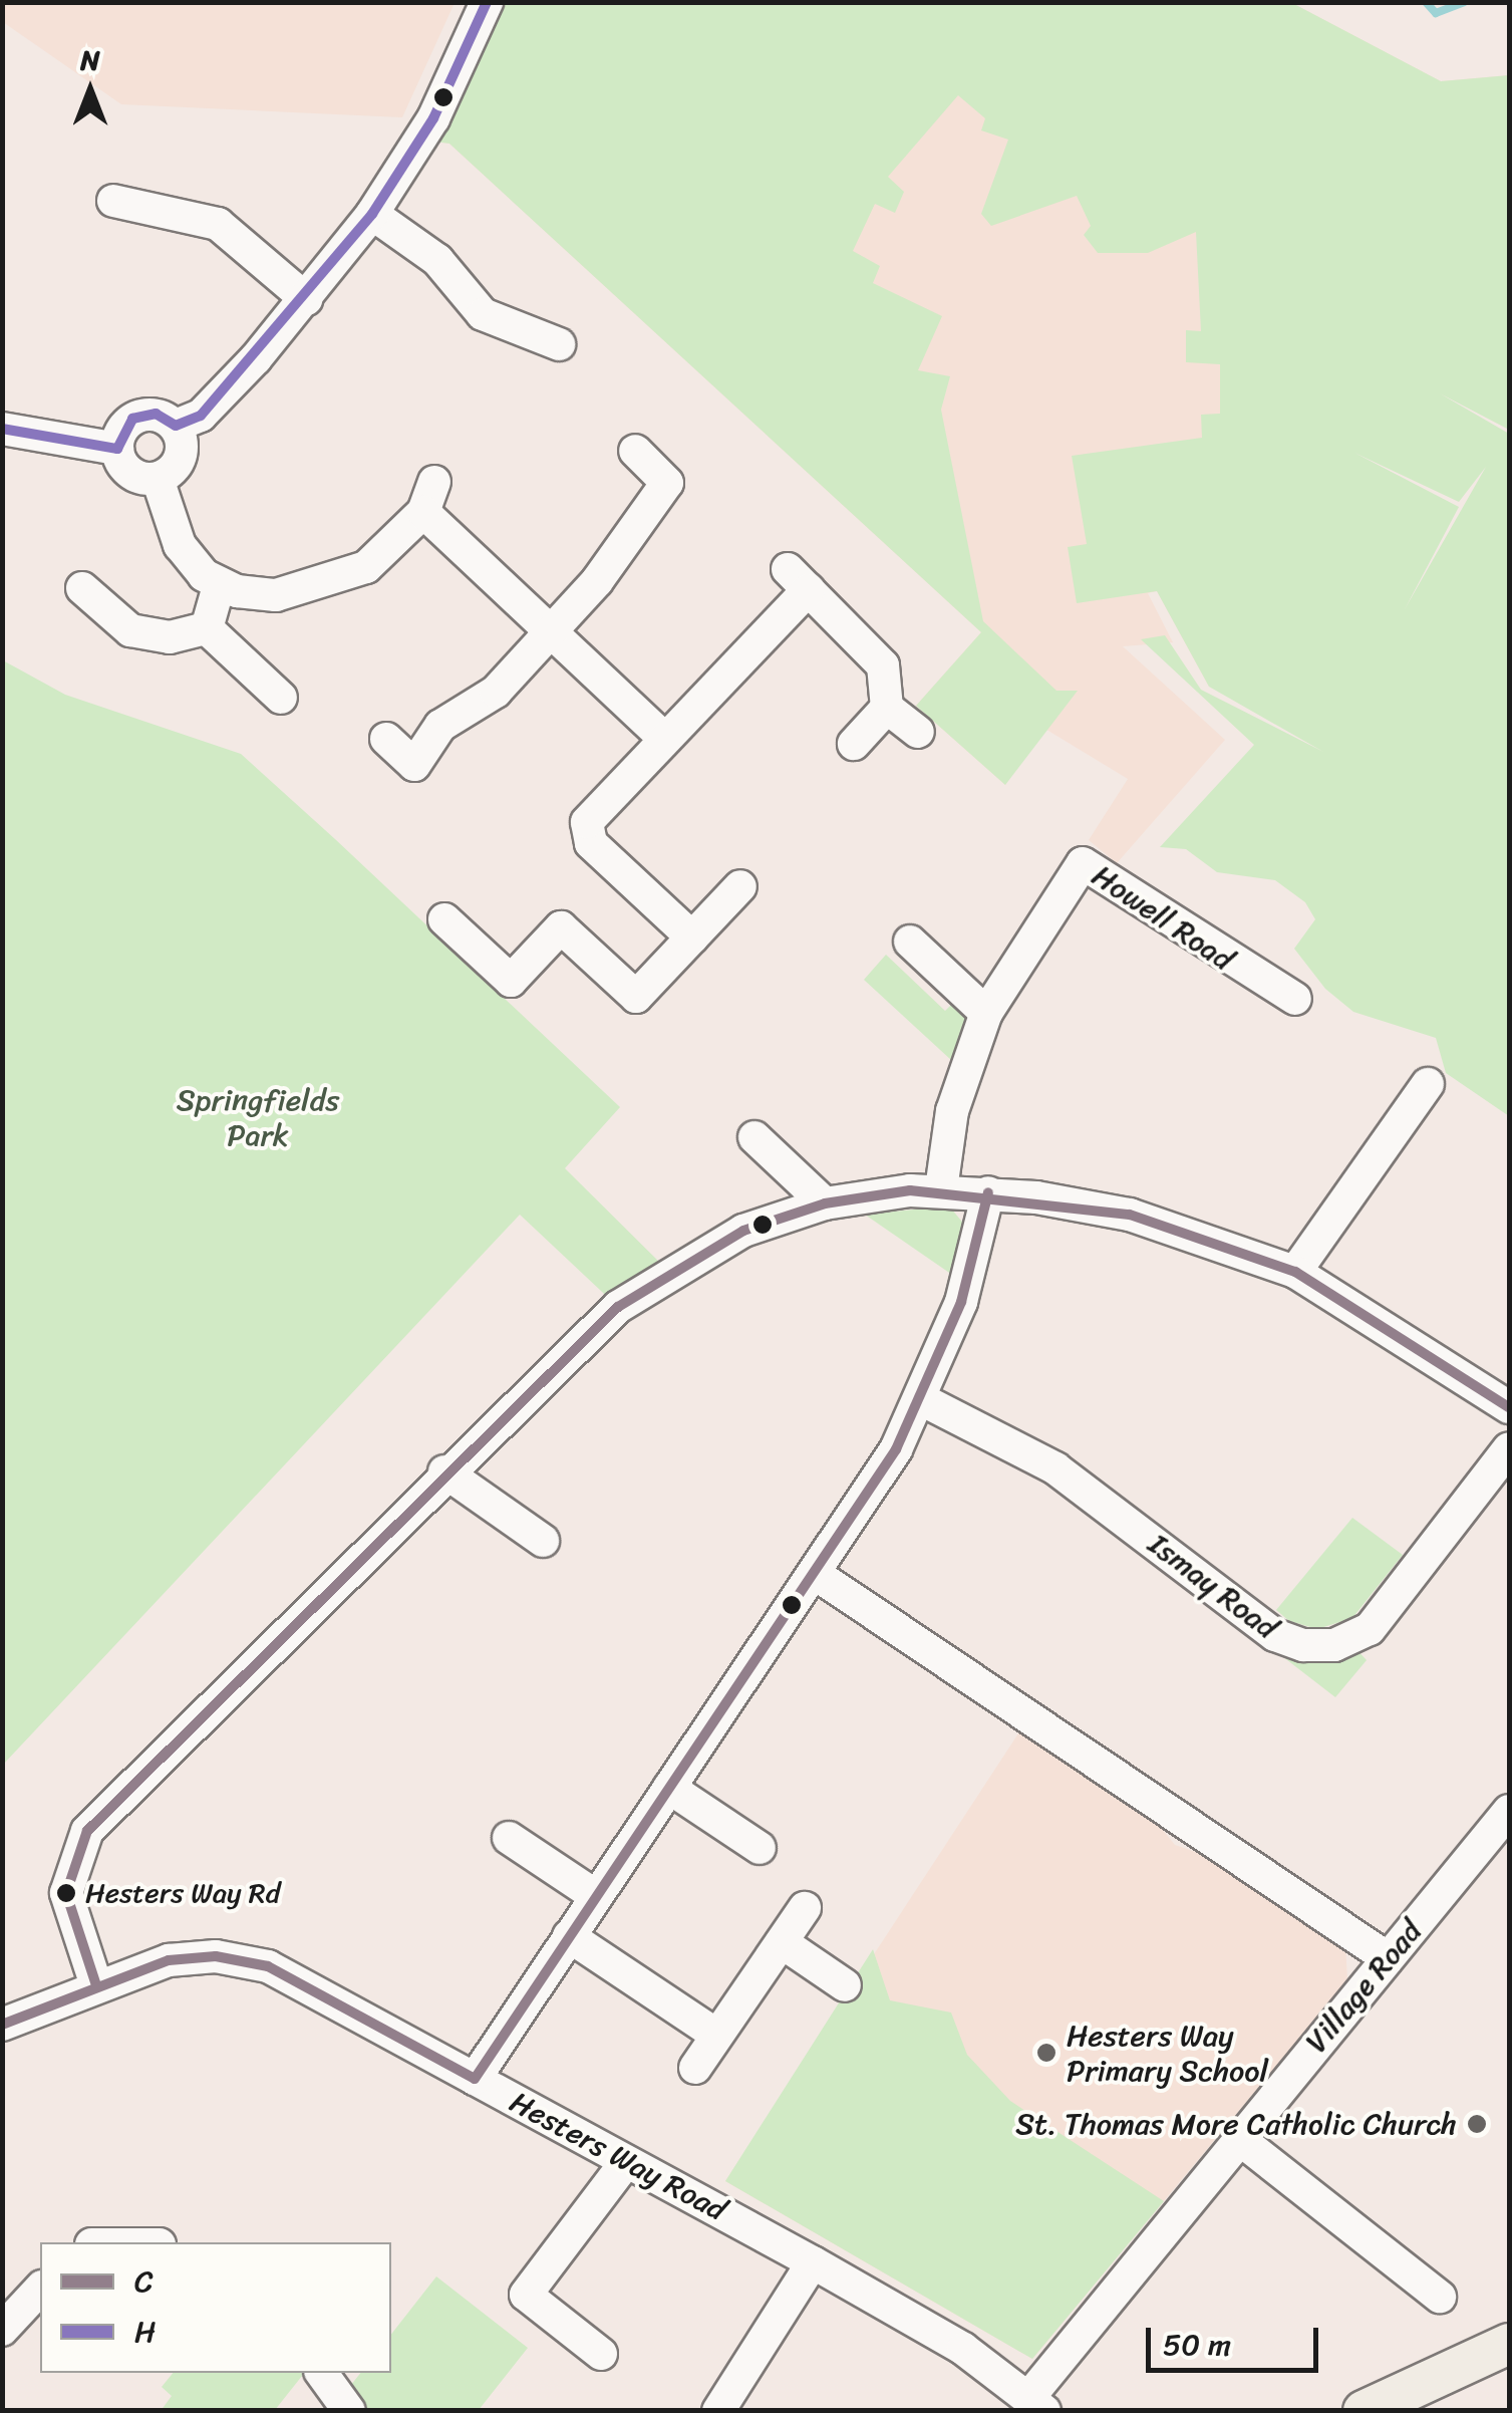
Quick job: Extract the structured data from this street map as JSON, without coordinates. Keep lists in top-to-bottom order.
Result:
{
  "streets": {
    "street": [
      "Howell Road",
      "Ismay Road",
      "Village Road",
      "Hesters Way Road"
    ]
  },
  "crossings": [
    ["Village Road", "Hesters Way Road"]
  ],
  "parks": ["Springfields Park"],
  "places": ["Hesters Way Rd", "Hesters Way Primary School", "St. Thomas More Catholic Church"],
  "lines": ["transit line H", "transit line C"],
  "legend": ["C", "H"],
  "scale_bar": "50 m",
  "north": "top"
}
